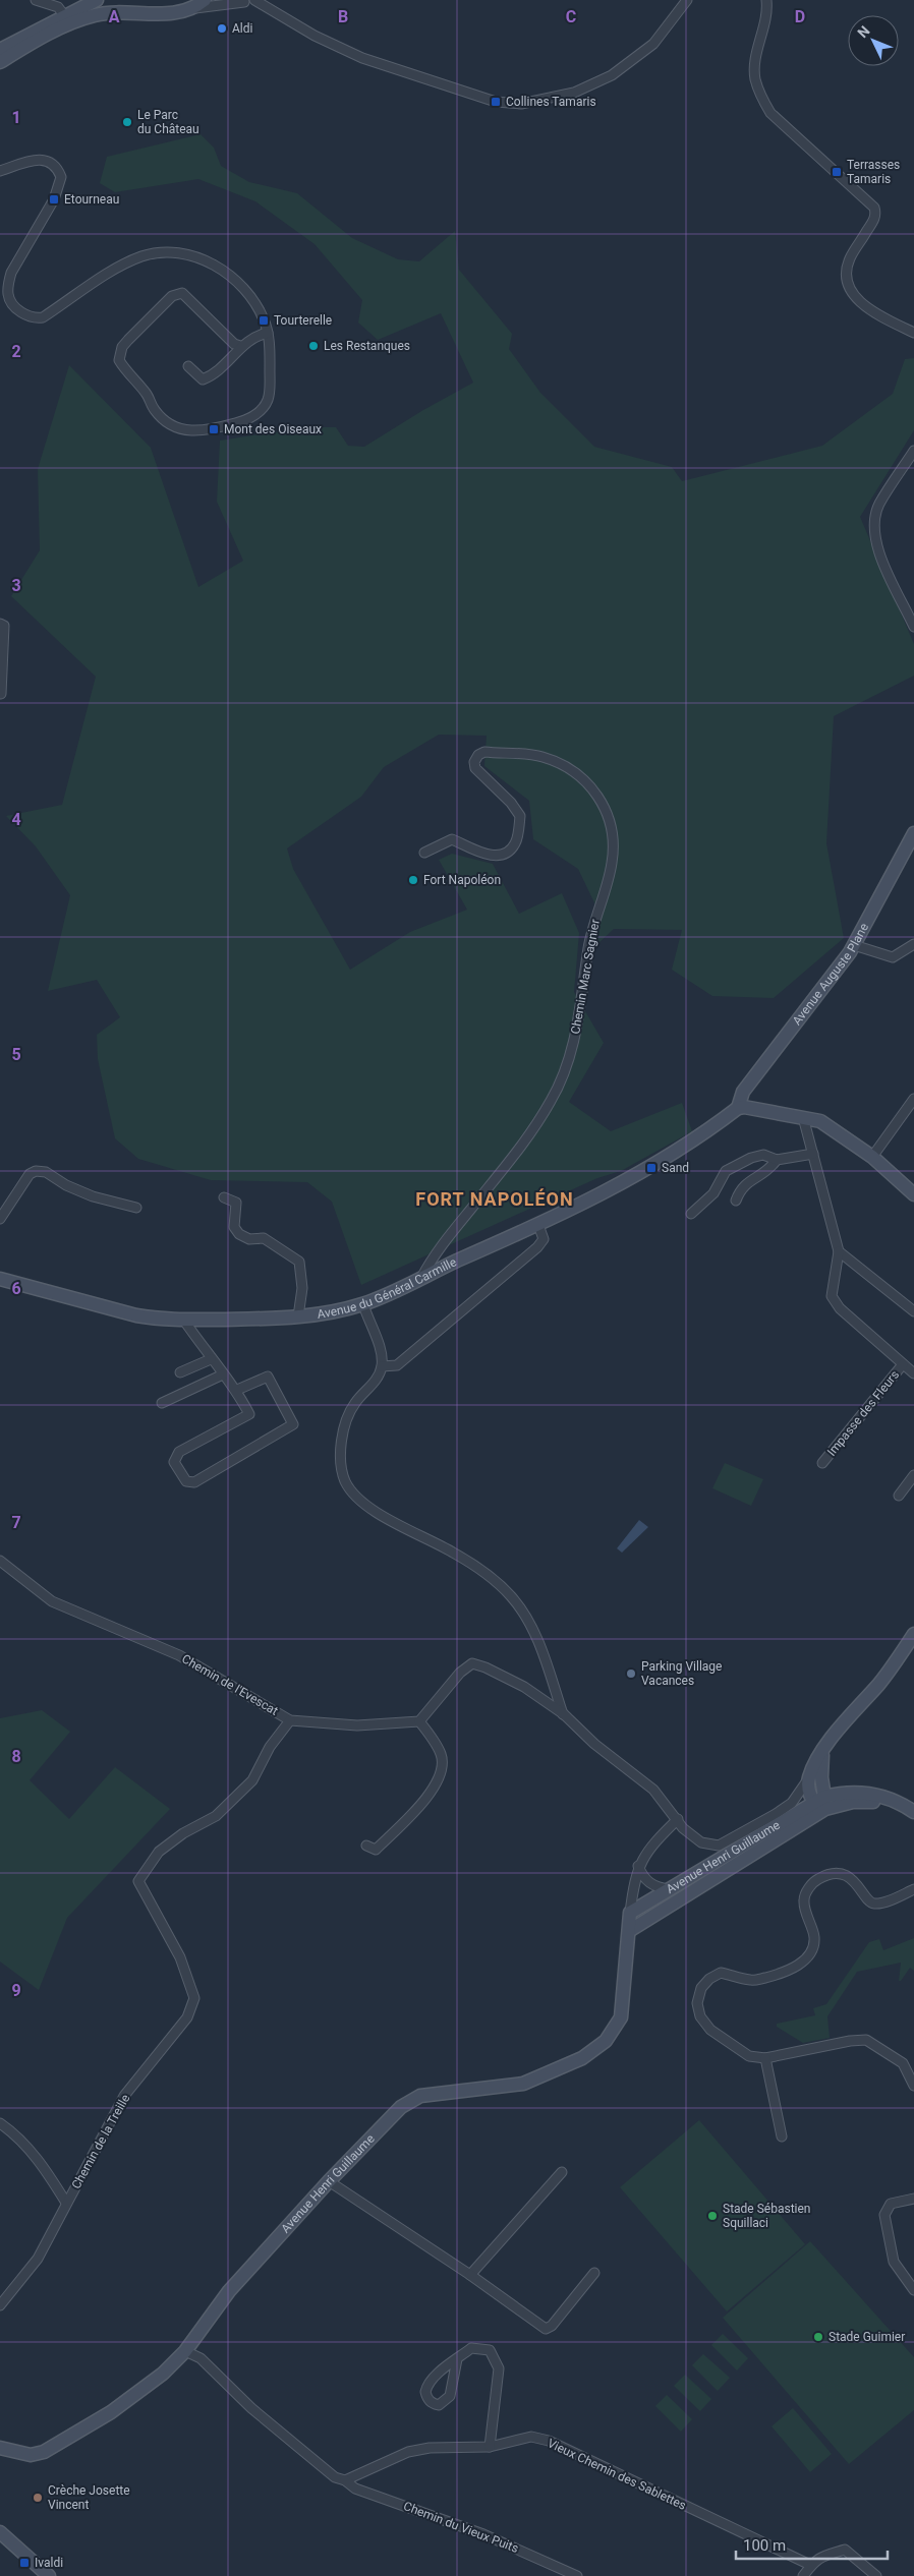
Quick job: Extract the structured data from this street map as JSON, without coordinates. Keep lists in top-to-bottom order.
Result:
{
  "streets": {
    "street": [
      "Avenue Auguste Plane",
      "Chemin Marc Sagnier",
      "Avenue du Général Carmille",
      "Impasse des Fleurs",
      "Chemin de l'Evescat",
      "Avenue Henri Guillaume",
      "Chemin de la Treille",
      "Vieux Chemin des Sablettes",
      "Chemin du Vieux Puits"
    ]
  },
  "crossings": [
    ["Avenue Auguste Plane", "Avenue du Général Carmille"],
    ["Chemin Marc Sagnier", "Avenue du Général Carmille"],
    ["Chemin de l'Evescat", "Chemin de la Treille"],
    ["Vieux Chemin des Sablettes", "Chemin du Vieux Puits"]
  ],
  "districts": ["FORT NAPOLÉON"],
  "places": {
    "other": [
      "Aldi",
      "Le Parc du Château",
      "Les Restanques",
      "Fort Napoléon",
      "Parking Village Vacances",
      "Stade Sébastien Squillaci",
      "Stade Guimier",
      "Crèche Josette Vincent"
    ],
    "transit": [
      "Collines Tamaris",
      "Terrasses Tamaris",
      "Etourneau",
      "Tourterelle",
      "Mont des Oiseaux",
      "Sand",
      "Ivaldi"
    ]
  },
  "scale_bar": "100 m",
  "north": "top left",
  "grid": {
    "columns": [
      "A",
      "B",
      "C",
      "D"
    ],
    "rows": [
      "1",
      "2",
      "3",
      "4",
      "5",
      "6",
      "7",
      "8",
      "9"
    ]
  }
}
